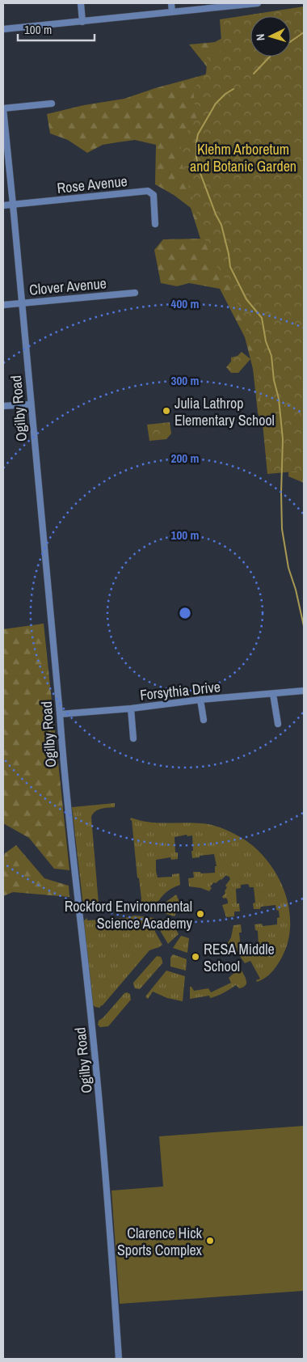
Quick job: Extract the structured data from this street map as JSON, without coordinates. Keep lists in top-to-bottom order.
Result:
{
  "streets": {
    "street": [
      "Rose Avenue",
      "Clover Avenue",
      "Ogilby Road",
      "Forsythia Drive"
    ]
  },
  "crossings": [
    ["Rose Avenue", "Ogilby Road"],
    ["Clover Avenue", "Ogilby Road"],
    ["Ogilby Road", "Forsythia Drive"]
  ],
  "parks": ["Klehm Arboretum and Botanic Garden"],
  "places": [
    "Julia Lathrop Elementary School",
    "Rockford Environmental Science Academy",
    "RESA Middle School",
    "Clarence Hick Sports Complex"
  ],
  "scale_bar": "100 m",
  "north": "left",
  "rings": [
    "400 m",
    "300 m",
    "200 m",
    "100 m"
  ]
}
